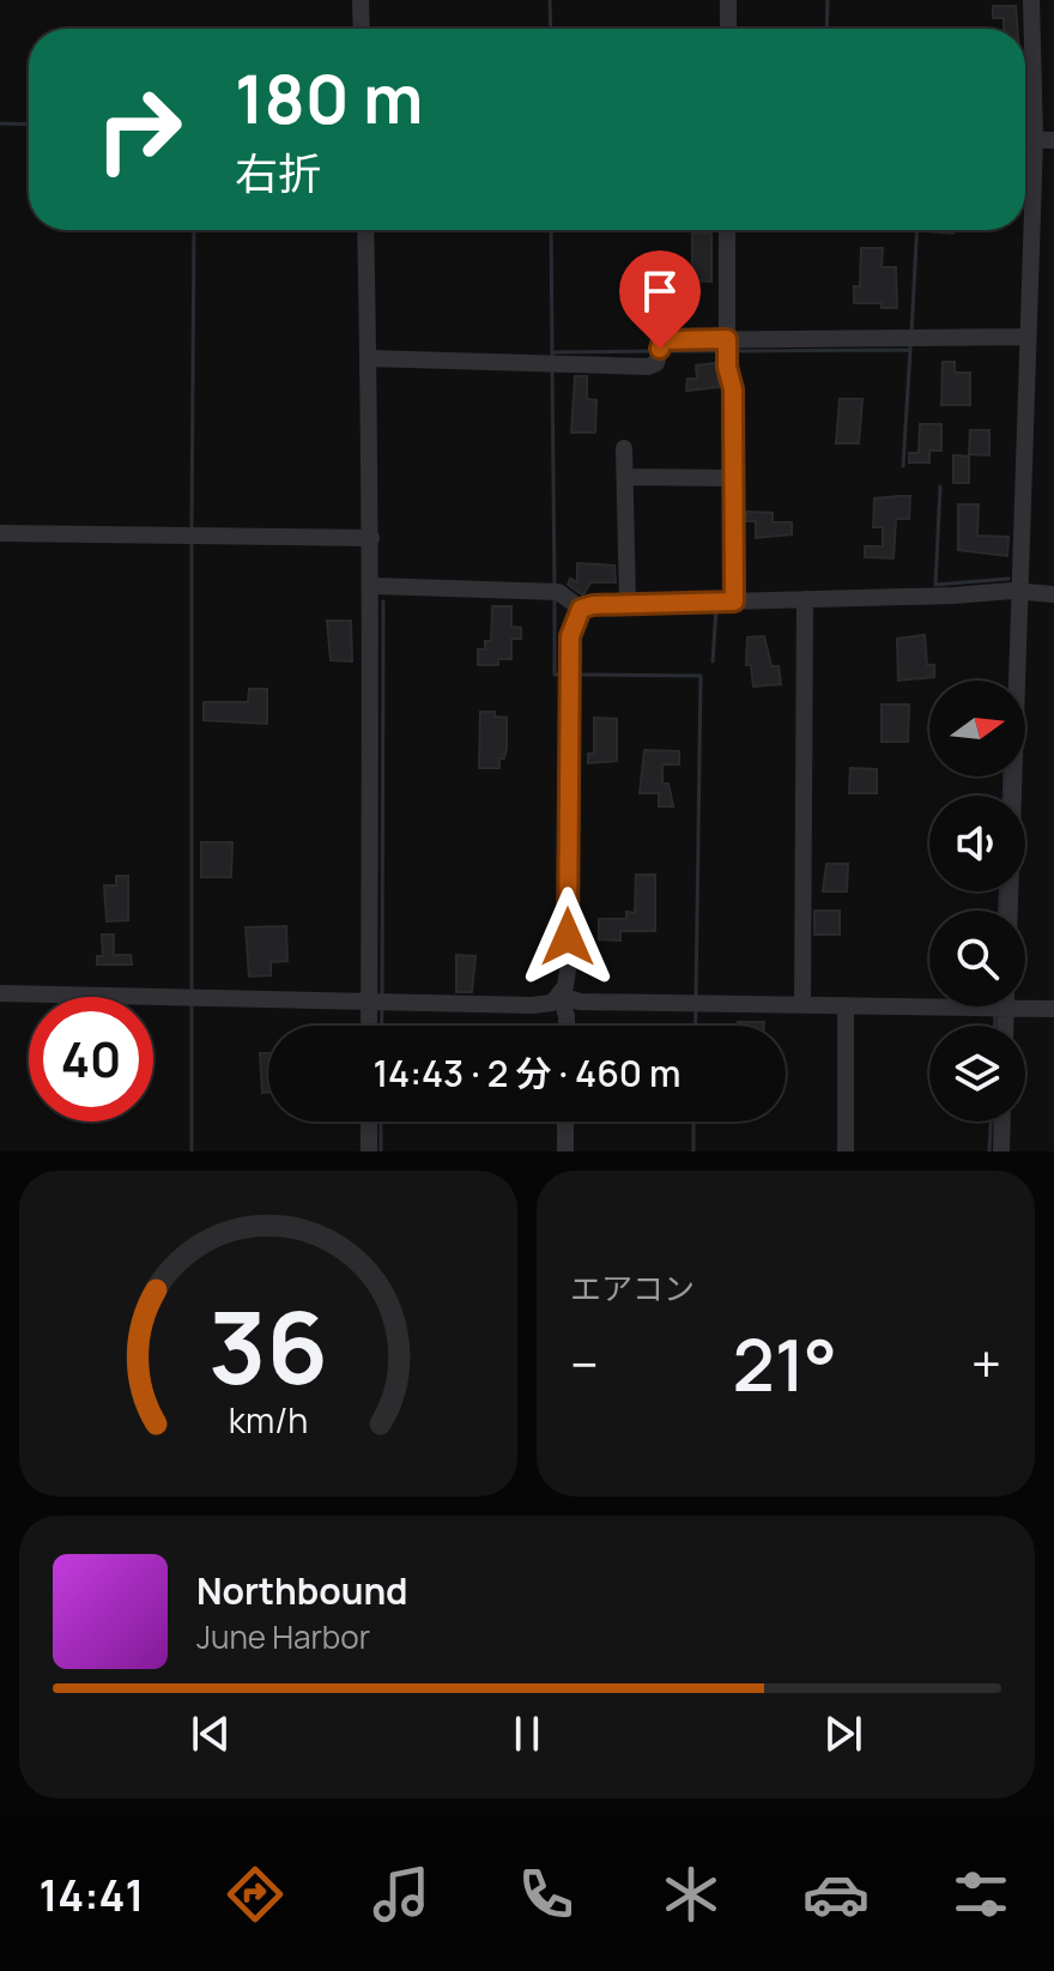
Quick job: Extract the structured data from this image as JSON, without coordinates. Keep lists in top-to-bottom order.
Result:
{
  "north": "right",
  "page": {
    "turn": ["180 m", "右折"],
    "limit": "40",
    "trip": "14:43 · 2 分 · 460 m",
    "tile": "エアコン",
    "heat": ["−", "21°", "+"],
    "song": ["Northbound", "June Harbor"],
    "tabs": "14:41",
    "gauge": ["36", "km/h"]
  }
}
